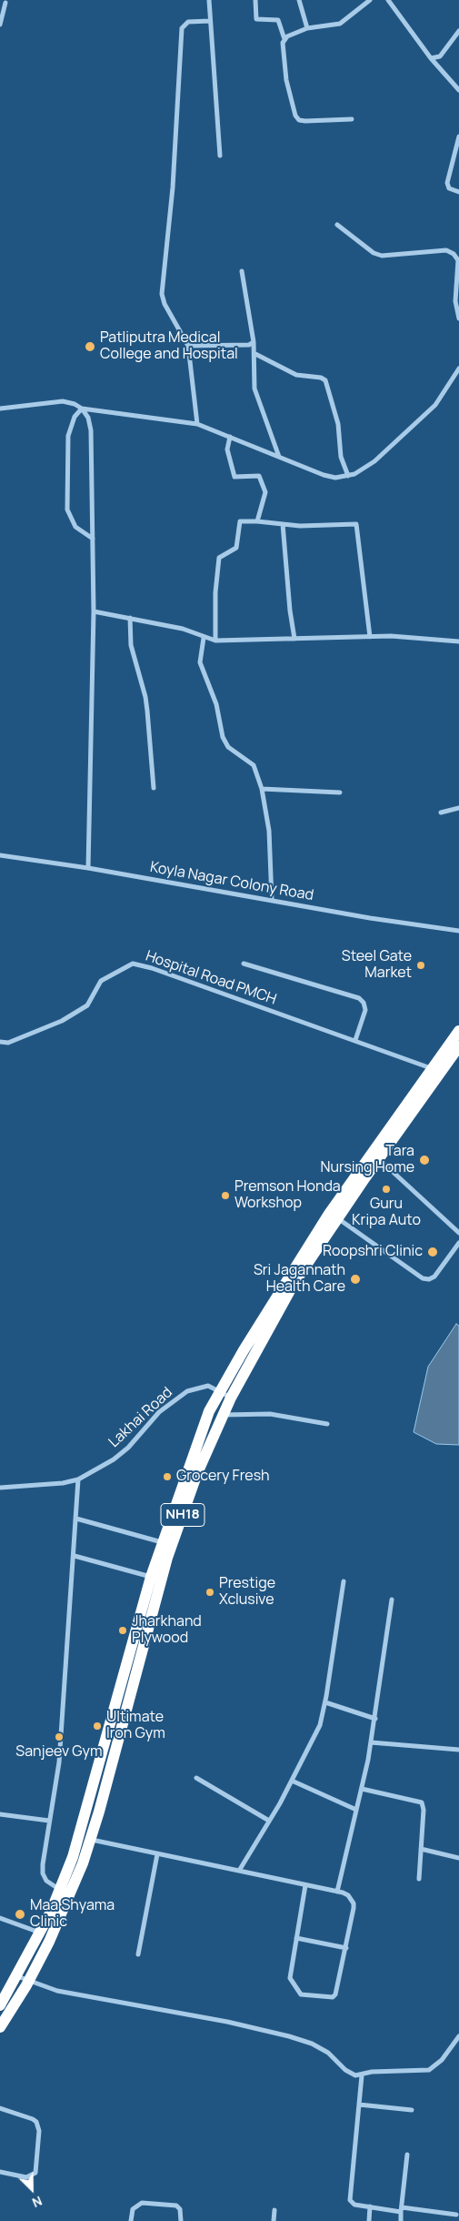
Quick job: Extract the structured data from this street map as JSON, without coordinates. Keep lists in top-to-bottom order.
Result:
{
  "streets": {
    "highway": ["NH18"],
    "street": ["Koyla Nagar Colony Road", "Hospital Road PMCH", "Lakhai Road"]
  },
  "crossings": [
    ["Hospital Road PMCH", "NH18"],
    ["Lakhai Road", "NH18"]
  ],
  "places": [
    "Patliputra Medical College and Hospital",
    "Steel Gate Market",
    "Tara Nursing Home",
    "Guru Kripa Auto",
    "Premson Honda Workshop",
    "Roopshri Clinic",
    "Sri Jagannath Health Care",
    "Grocery Fresh",
    "Prestige Xclusive",
    "Jharkhand Plywood",
    "Ultimate Iron Gym",
    "Sanjeev Gym",
    "Maa Shyama Clinic"
  ],
  "north": "bottom right"
}
